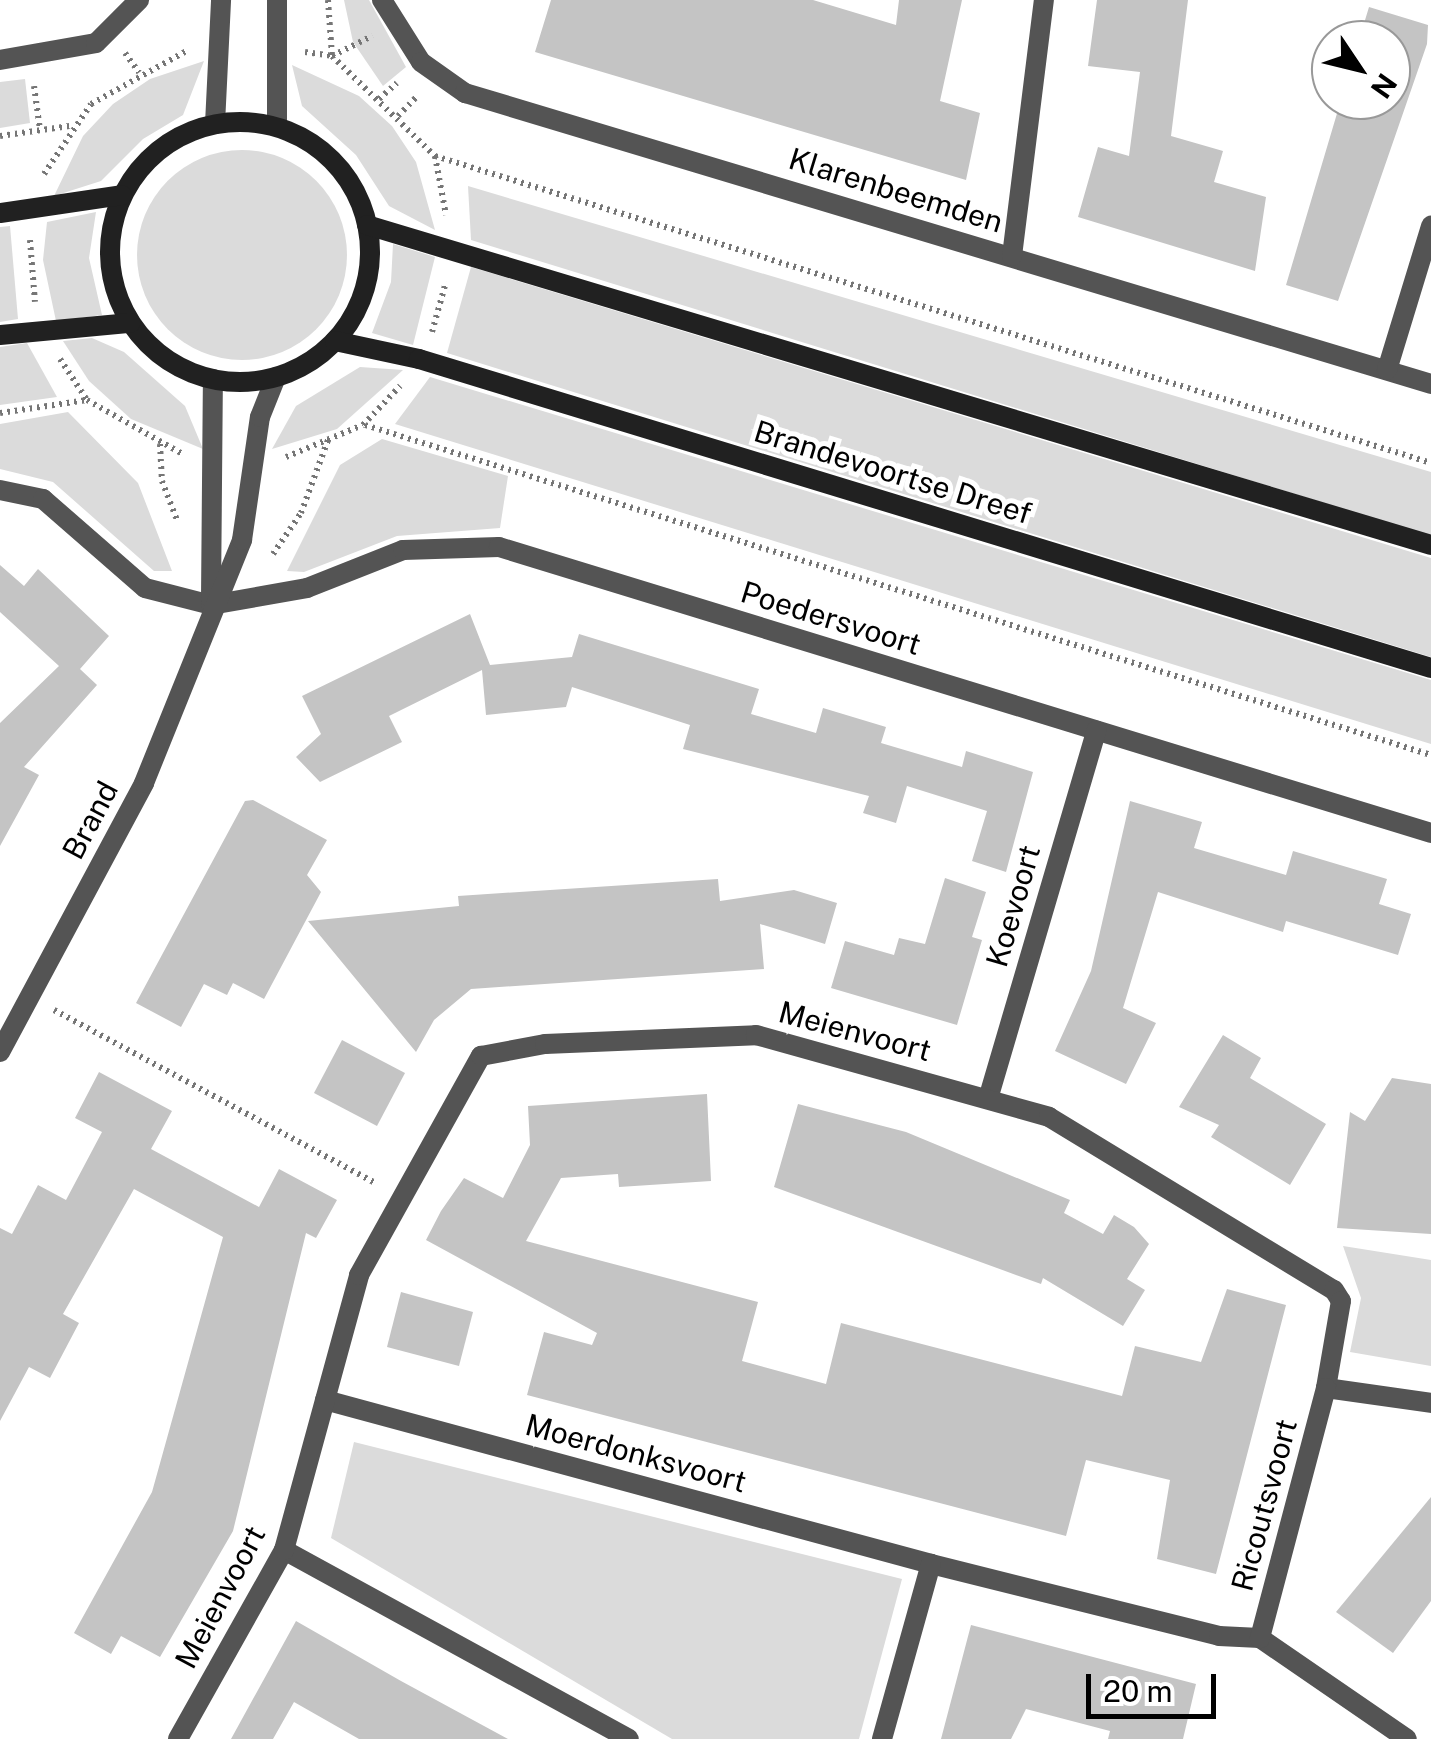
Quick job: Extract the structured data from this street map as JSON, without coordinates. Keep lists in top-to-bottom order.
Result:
{
  "streets": {
    "main road": ["Brandevoortse Dreef"],
    "street": [
      "Klarenbeemden",
      "Poedersvoort",
      "Brand",
      "Koevoort",
      "Meienvoort",
      "Moerdonksvoort",
      "Ricoutsvoort"
    ]
  },
  "crossings": [
    ["Brandevoortse Dreef", "Brand"],
    ["Poedersvoort", "Brand"],
    ["Poedersvoort", "Koevoort"],
    ["Koevoort", "Meienvoort"],
    ["Meienvoort", "Moerdonksvoort"],
    ["Meienvoort", "Ricoutsvoort"],
    ["Moerdonksvoort", "Ricoutsvoort"]
  ],
  "scale_bar": "20 m",
  "north": "bottom right"
}
